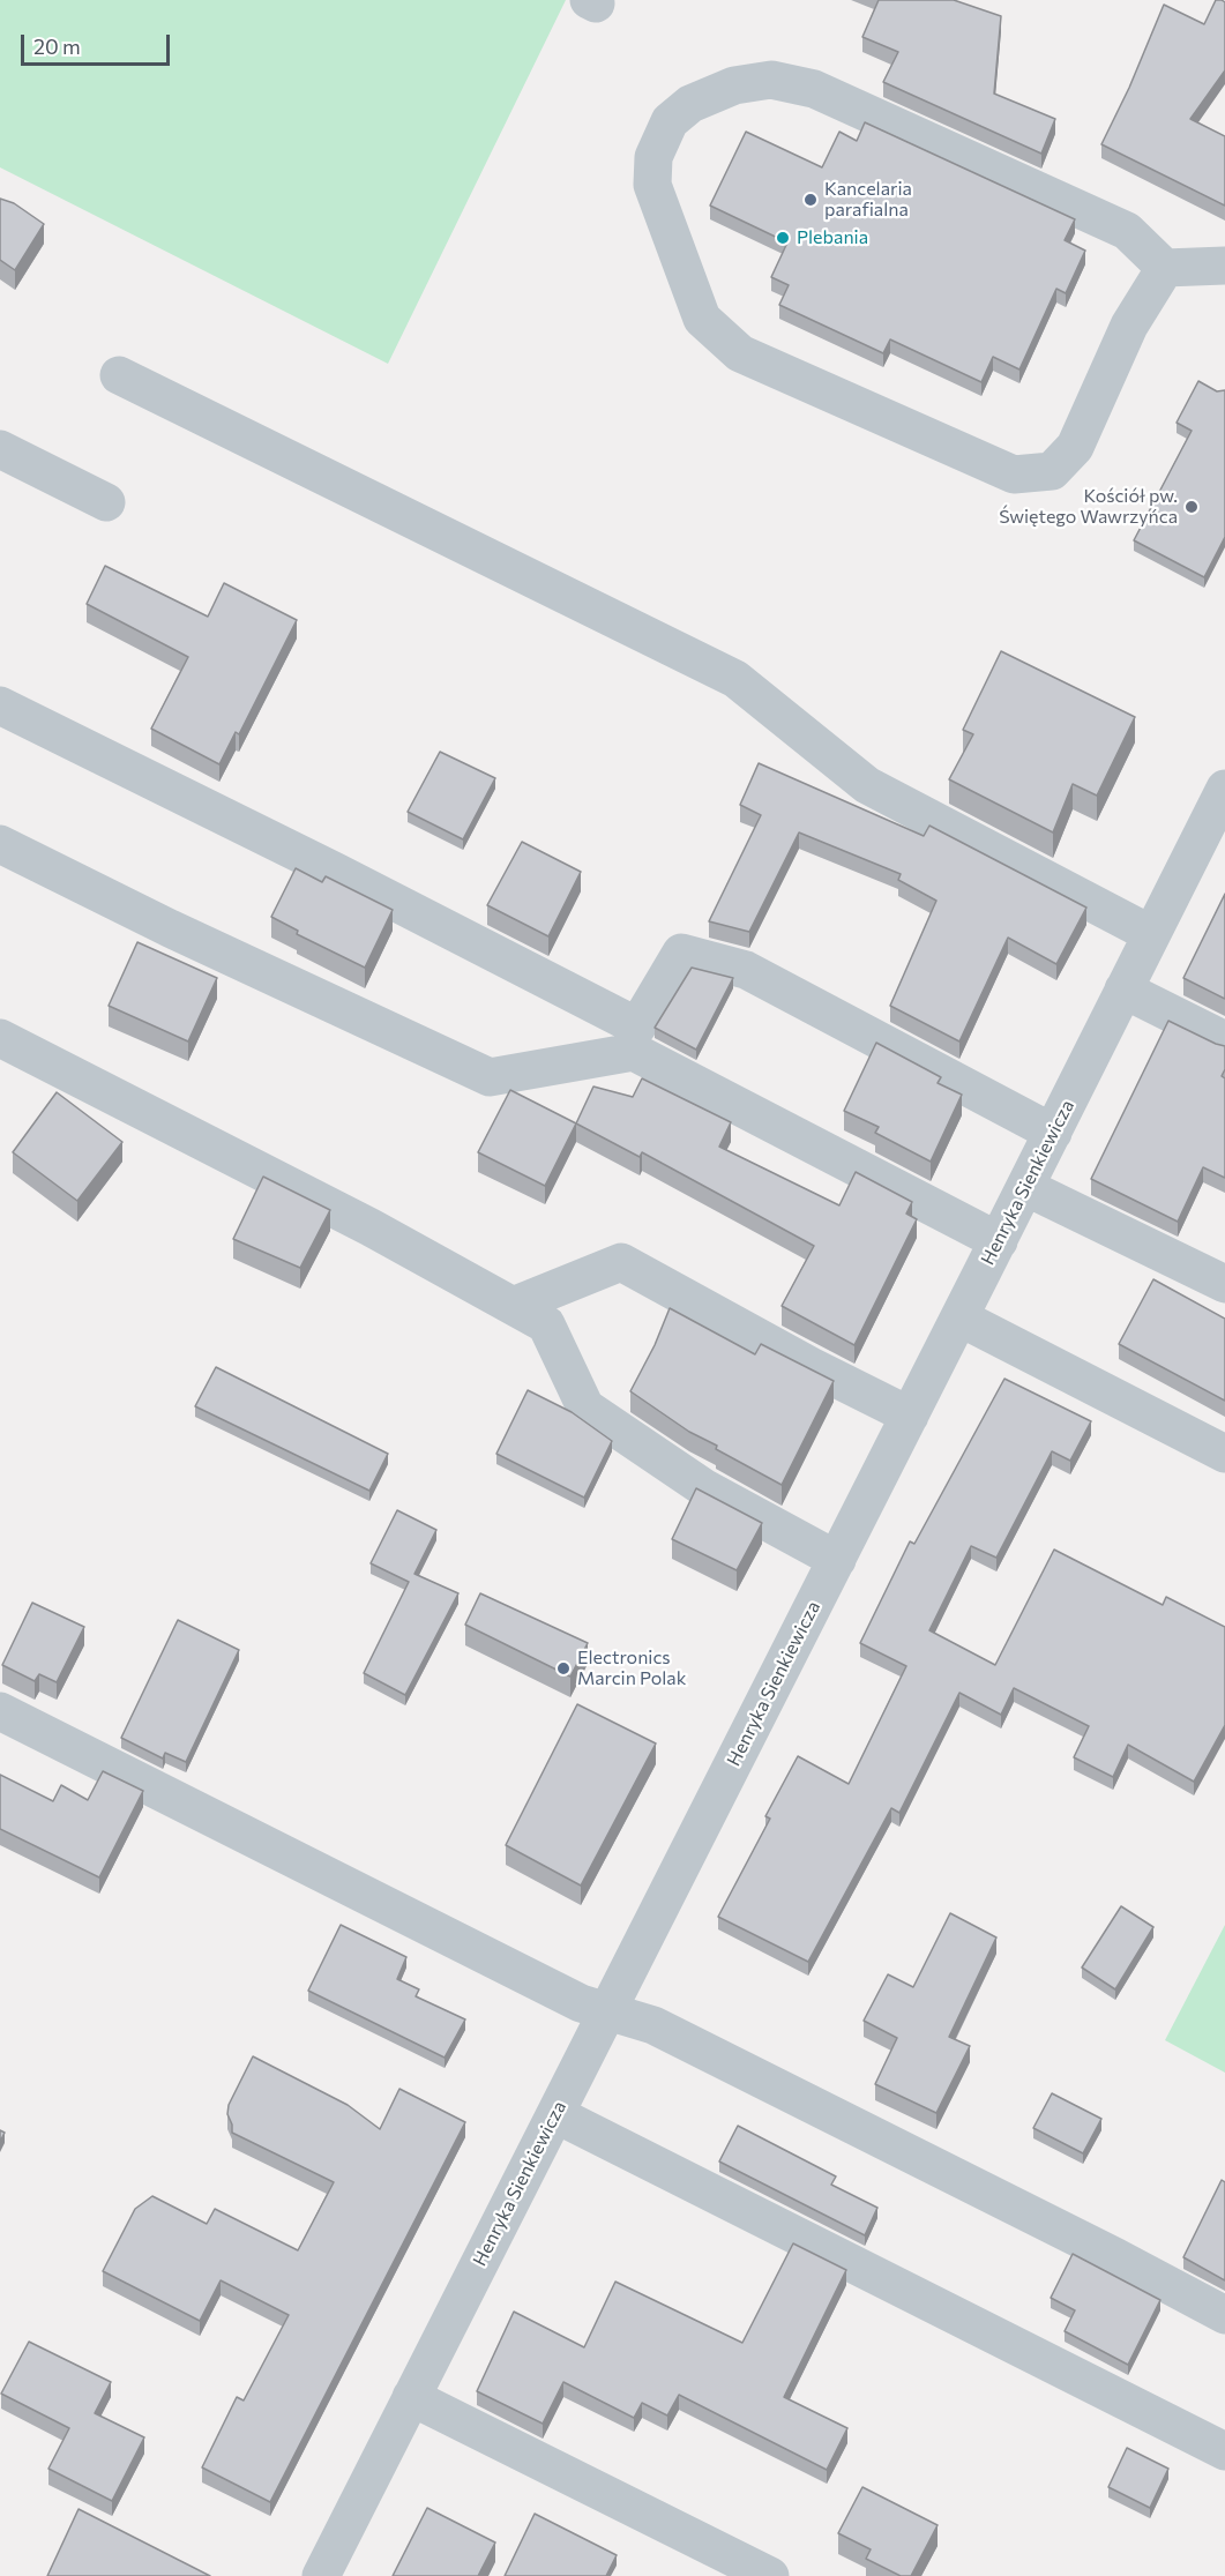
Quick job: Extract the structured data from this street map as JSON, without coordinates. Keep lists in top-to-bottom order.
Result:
{
  "streets": {
    "street": ["Henryka Sienkiewicza"]
  },
  "places": [
    "Kancelaria parafialna",
    "Plebania",
    "Kościół pw. Świętego Wawrzyńca",
    "Electronics Marcin Polak"
  ],
  "scale_bar": "20 m"
}
